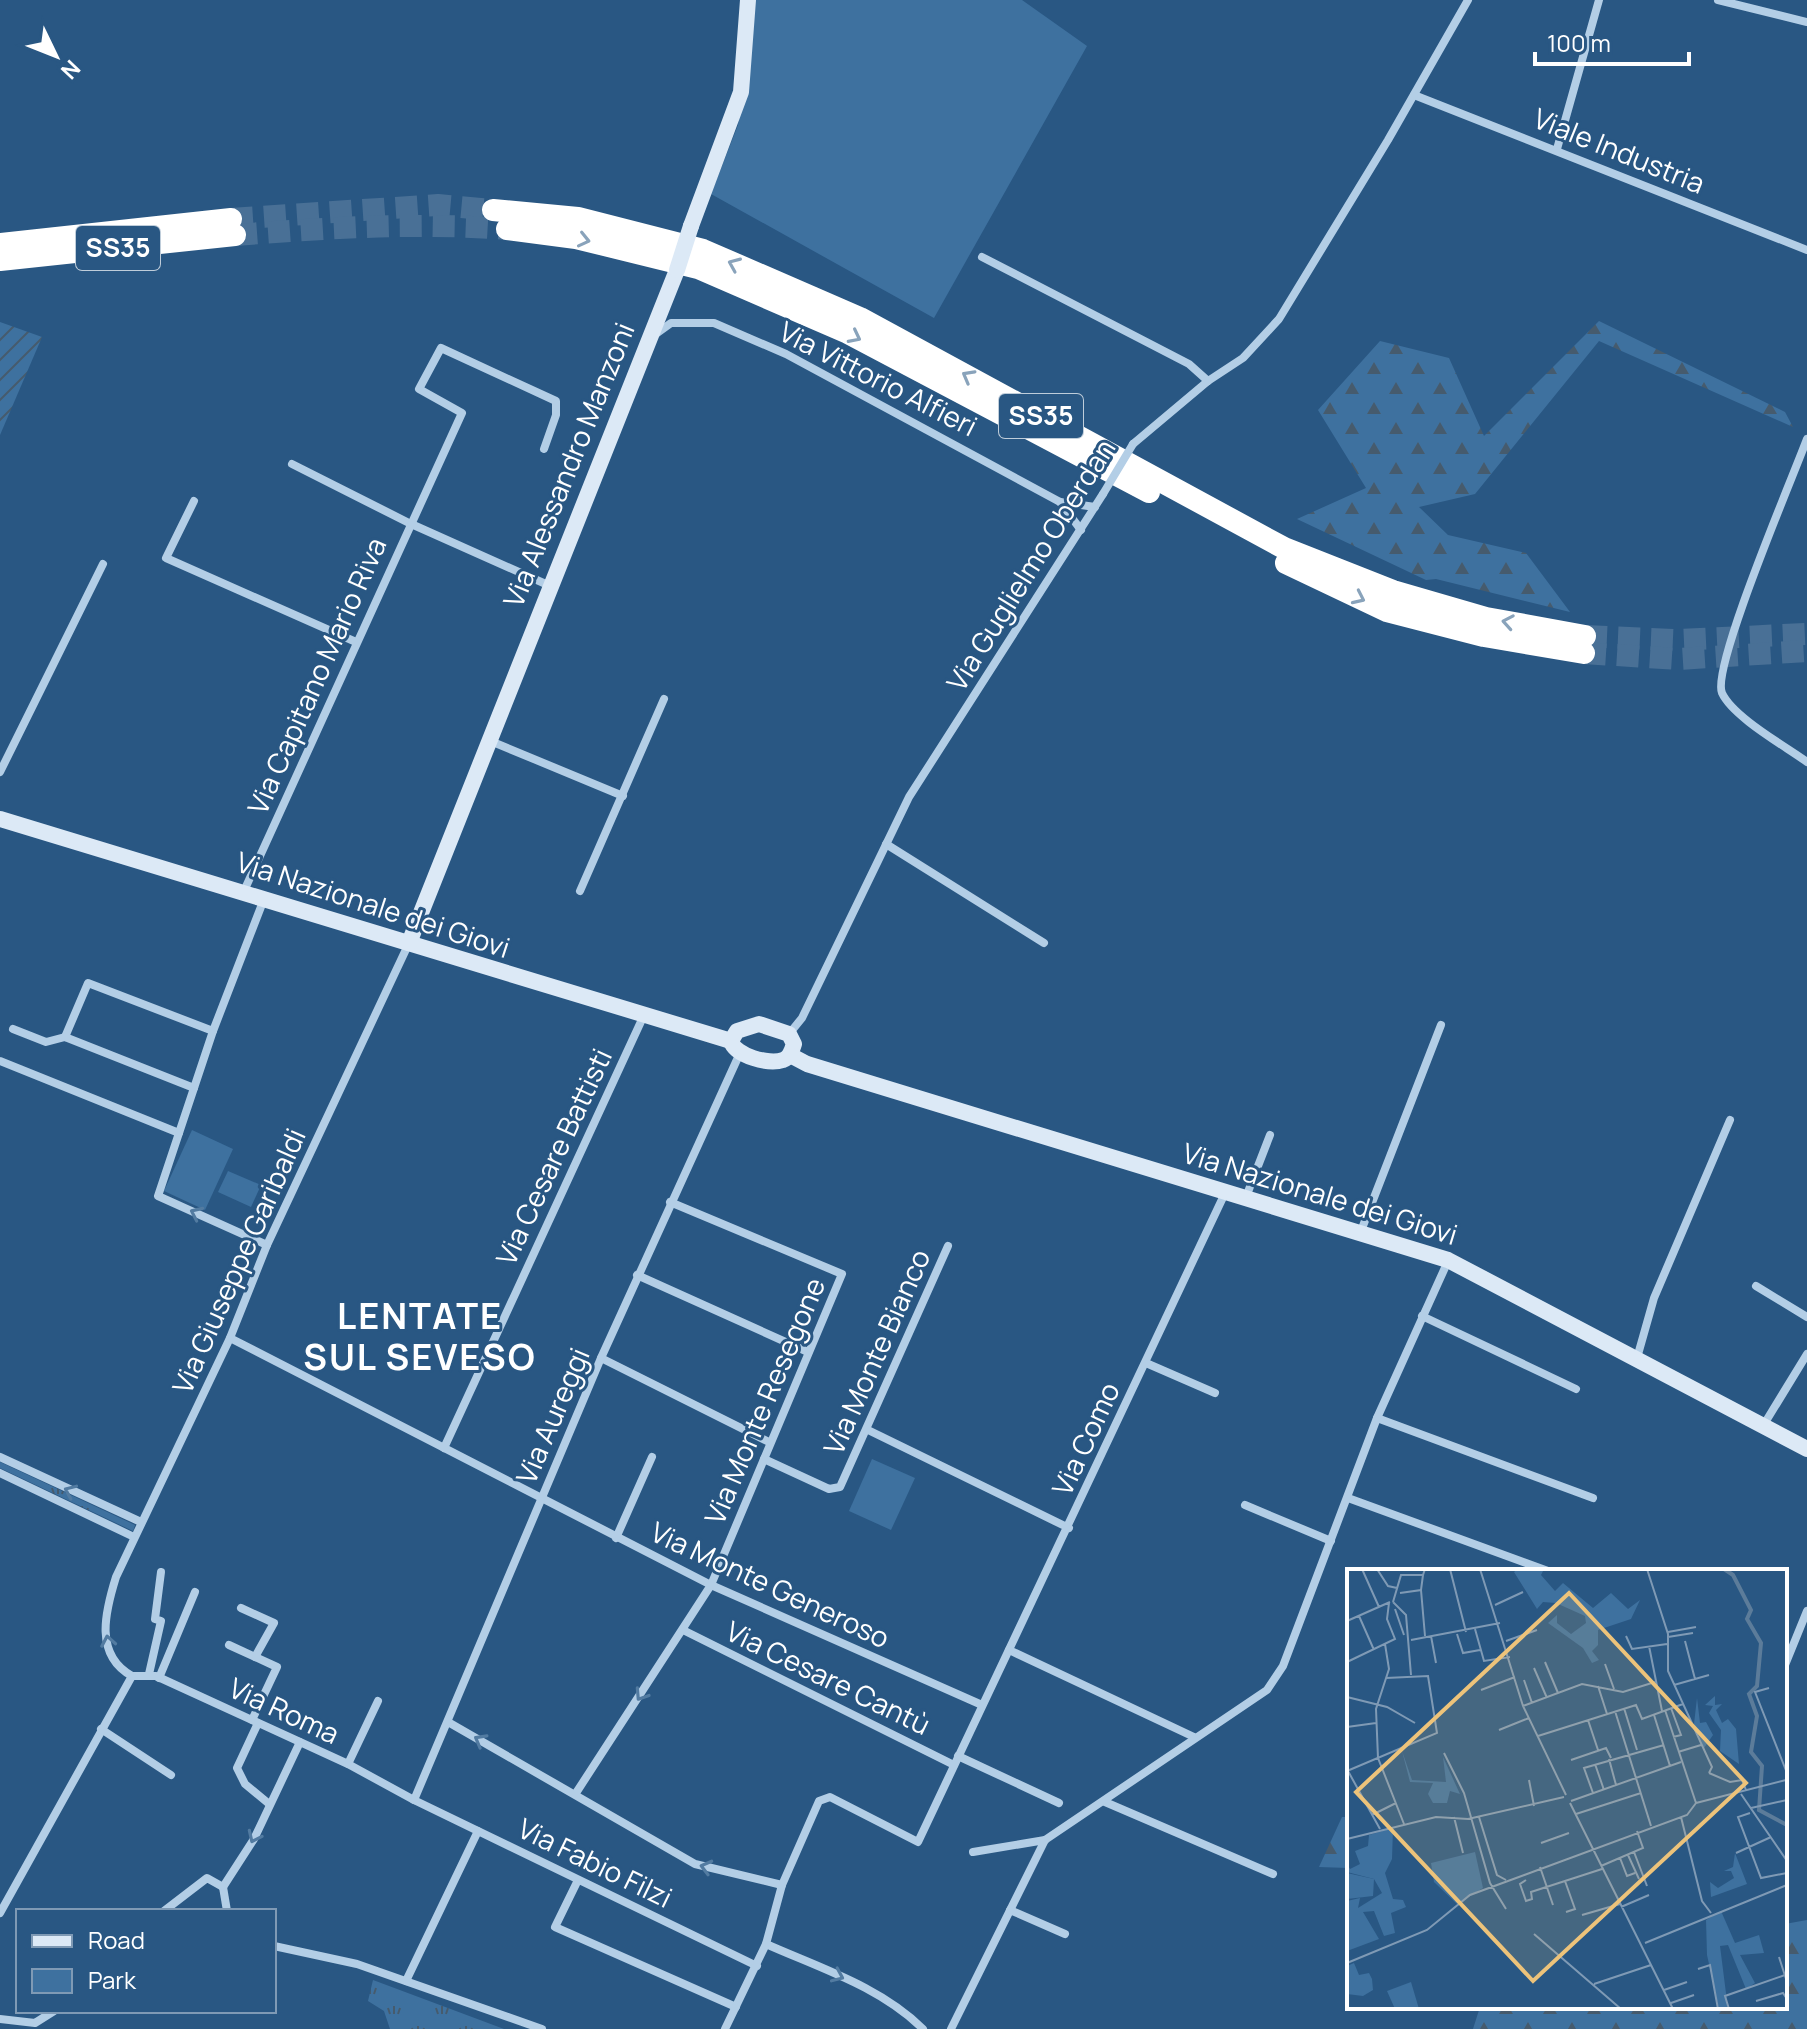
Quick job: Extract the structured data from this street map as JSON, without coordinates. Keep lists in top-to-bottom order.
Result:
{
  "streets": {
    "highway": ["SS35"],
    "main road": ["Via Alessandro Manzoni", "Via Nazionale dei Giovi"],
    "street": [
      "Viale Industria",
      "Via Vittorio Alfieri",
      "Via Guglielmo Oberdan",
      "Via Capitano Mario Riva",
      "Via Cesare Battisti",
      "Via Giuseppe Garibaldi",
      "Via Monte Bianco",
      "Via Monte Resegone",
      "Via Aureggi",
      "Via Como",
      "Via Monte Generoso",
      "Via Cesare Cantù",
      "Via Roma",
      "Via Fabio Filzi"
    ]
  },
  "crossings": [
    ["Viale Industria", "Via Guglielmo Oberdan"],
    ["Via Vittorio Alfieri", "Via Alessandro Manzoni"],
    ["Via Vittorio Alfieri", "Via Guglielmo Oberdan"],
    ["Via Alessandro Manzoni", "Via Nazionale dei Giovi"],
    ["Via Alessandro Manzoni", "Via Giuseppe Garibaldi"],
    ["Via Capitano Mario Riva", "Via Nazionale dei Giovi"],
    ["Via Nazionale dei Giovi", "Via Cesare Battisti"],
    ["Via Nazionale dei Giovi", "Via Giuseppe Garibaldi"],
    ["Via Nazionale dei Giovi", "Via Aureggi"],
    ["Via Nazionale dei Giovi", "Via Como"],
    ["Via Cesare Battisti", "Via Monte Generoso"],
    ["Via Giuseppe Garibaldi", "Via Monte Generoso"],
    ["Via Monte Bianco", "Via Monte Resegone"],
    ["Via Monte Resegone", "Via Aureggi"],
    ["Via Monte Resegone", "Via Monte Generoso"],
    ["Via Monte Resegone", "Via Cesare Cantù"],
    ["Via Aureggi", "Via Monte Generoso"],
    ["Via Aureggi", "Via Roma"],
    ["Via Aureggi", "Via Fabio Filzi"],
    ["Via Como", "Via Monte Generoso"],
    ["Via Como", "Via Cesare Cantù"],
    ["Via Roma", "Via Fabio Filzi"]
  ],
  "districts": ["LENTATE SUL SEVESO"],
  "legend": ["Road", "Park"],
  "scale_bar": "100 m",
  "north": "bottom right"
}
